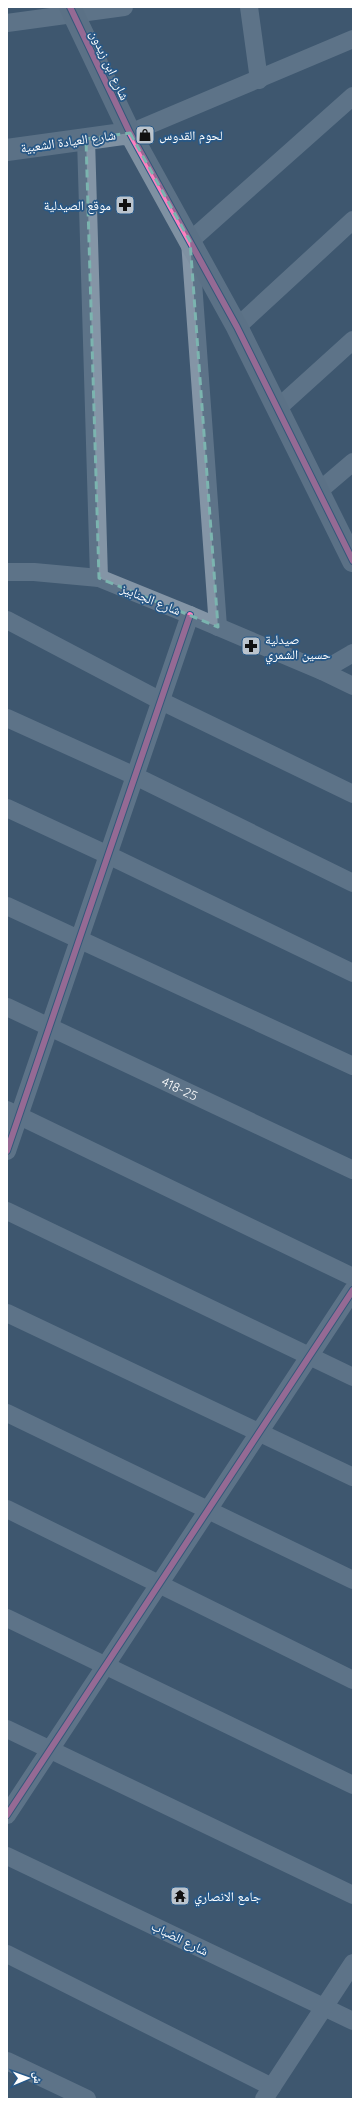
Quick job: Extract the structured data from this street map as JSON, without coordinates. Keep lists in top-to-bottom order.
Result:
{
  "streets": {
    "street": [
      "شارع ابن زيدون",
      "شارع العيادة الشعبية",
      "شارع الجنابيز",
      "418-25",
      "شارع الضباب"
    ]
  },
  "crossings": [
    ["شارع ابن زيدون", "شارع العيادة الشعبية"]
  ],
  "places": {
    "shop": ["لحوم القدوس"],
    "pharmacy": ["موقع الصيدلية", "صيدلية حسين الشمري"],
    "temple": ["جامع الانصاري"]
  },
  "north": "right"
}
